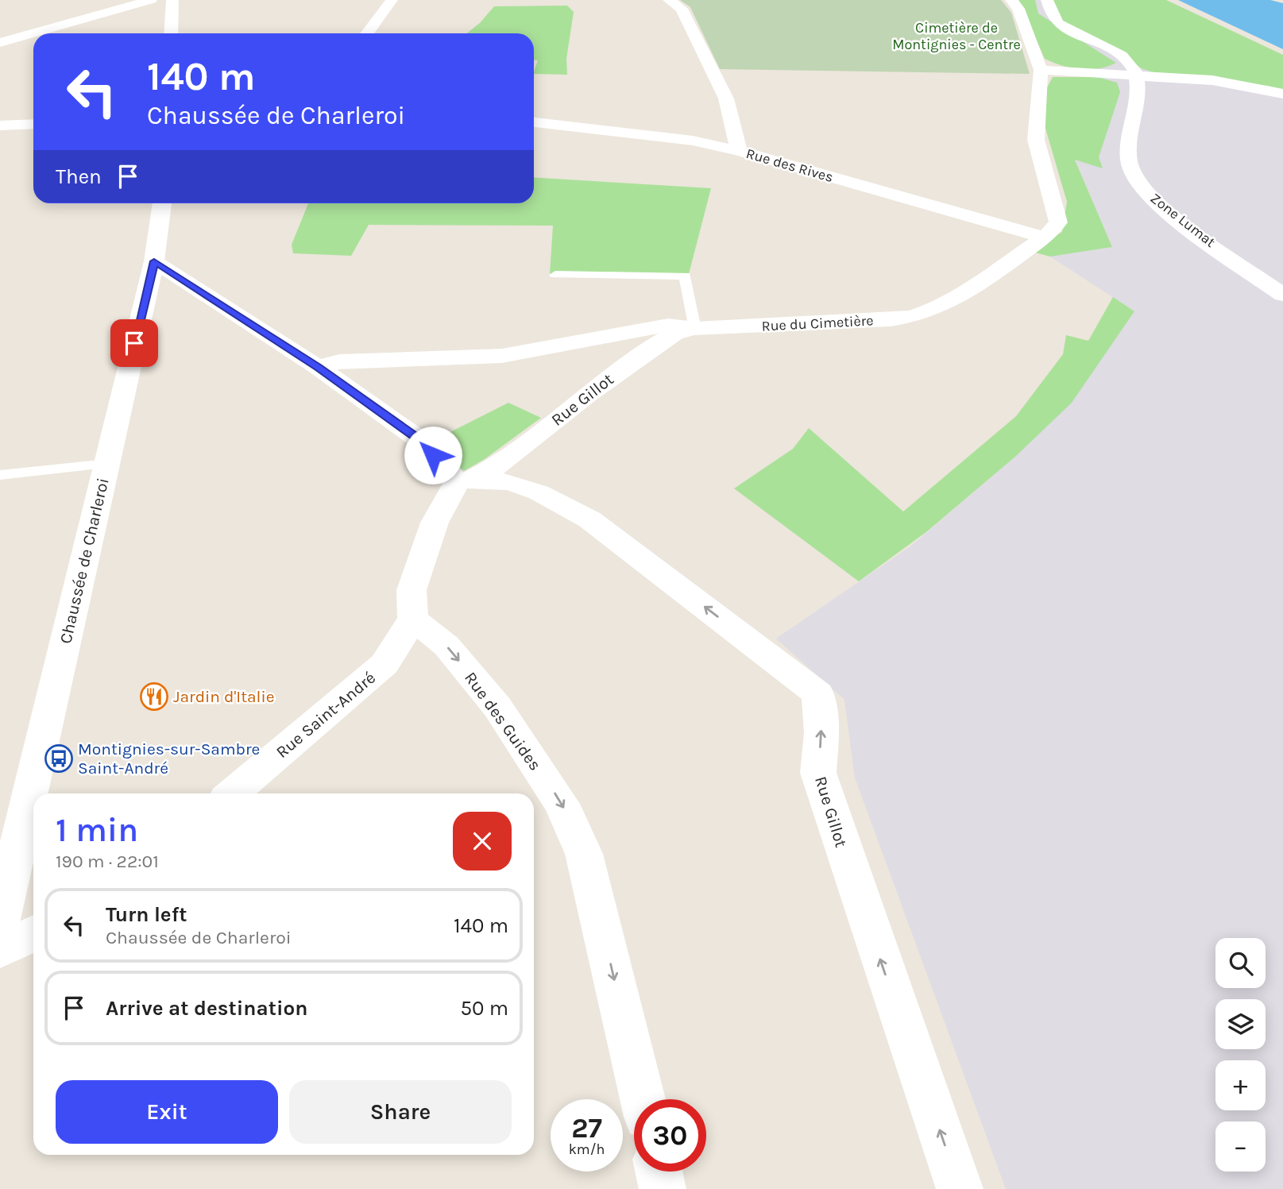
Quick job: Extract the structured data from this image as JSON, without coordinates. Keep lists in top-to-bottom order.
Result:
{
  "streets": {
    "street": [
      "Rue des Rives",
      "Zone Lumat",
      "Rue du Cimetière",
      "Rue Gillot",
      "Chaussée de Charleroi",
      "Rue Saint-André",
      "Rue des Guides"
    ]
  },
  "crossings": [
    ["Rue des Rives", "Rue du Cimetière"],
    ["Rue du Cimetière", "Rue Gillot"],
    ["Rue Saint-André", "Rue des Guides"]
  ],
  "one_way": ["Rue Gillot", "Rue des Guides"],
  "parks": ["Cimetière de Montignies - Centre"],
  "places": {
    "restaurant": ["Jardin d'Italie"],
    "bus stop": ["Montignies-sur-Sambre Saint-André"]
  },
  "page": {
    "turn": ["140 m", "Chaussée de Charleroi"],
    "then": "Then",
    "heading": ["1 min", "190 m · 22:01"],
    "list": [
      {
        "name": "Turn left",
        "note": "Chaussée de Charleroi",
        "value": "140 m"
      },
      {
        "name": "Arrive at destination",
        "value": "50 m"
      }
    ],
    "map_buttons": ["+", "−"],
    "buttons": ["Exit", "Share"],
    "speed": "27 km/h",
    "limit": "30"
  }
}
